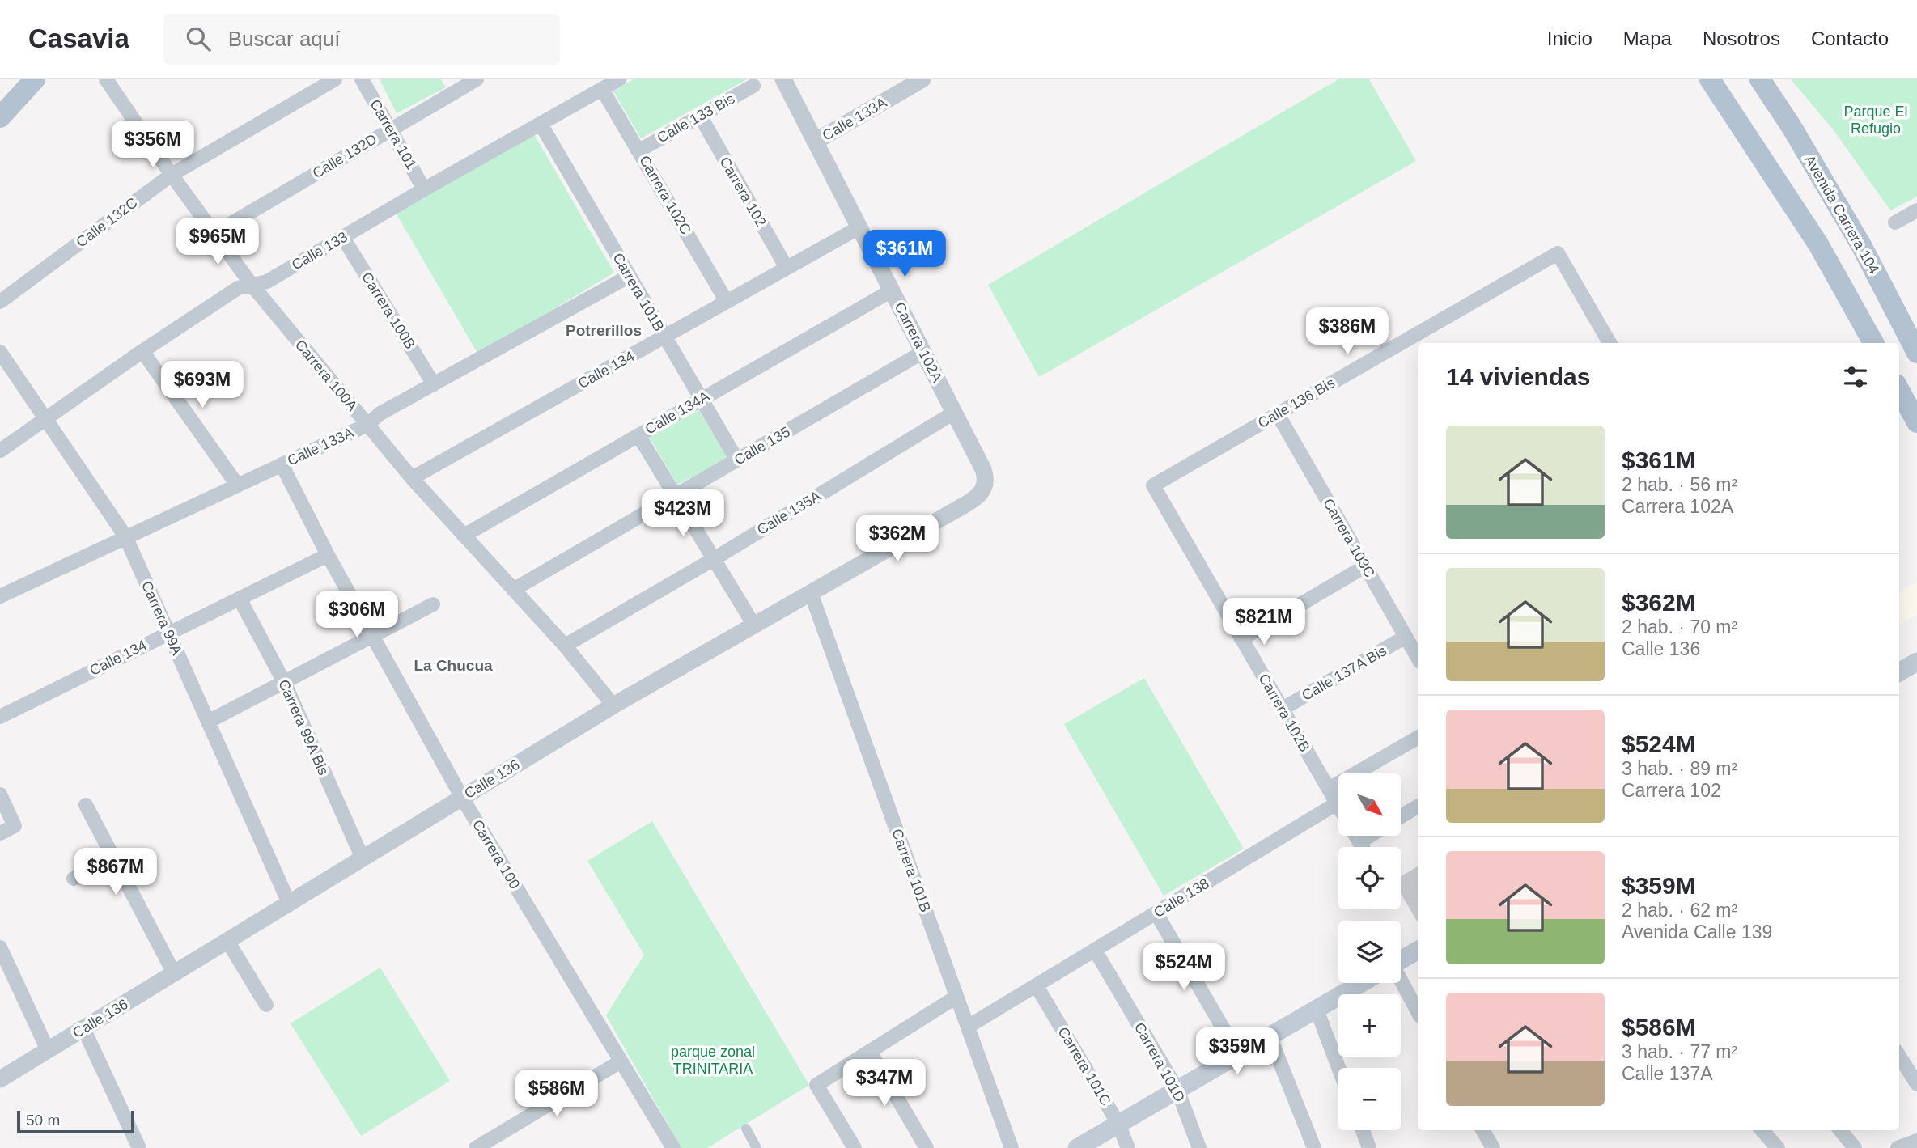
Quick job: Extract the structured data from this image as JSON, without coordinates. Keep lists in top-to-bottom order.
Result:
{
  "streets": {
    "main road": ["Avenida Carrera 104"],
    "street": [
      "Calle 133 Bis",
      "Calle 133A",
      "Carrera 101",
      "Calle 132D",
      "Carrera 102",
      "Carrera 102C",
      "Calle 132C",
      "Calle 133",
      "Carrera 101B",
      "Carrera 100B",
      "Carrera 102A",
      "Calle 134",
      "Carrera 100A",
      "Calle 136 Bis",
      "Calle 134A",
      "Calle 135",
      "Calle 135A",
      "Carrera 103C",
      "Carrera 99A",
      "Calle 137A Bis",
      "Carrera 102B",
      "Carrera 99A Bis",
      "Calle 136",
      "Carrera 100",
      "Calle 138",
      "Carrera 101D",
      "Carrera 101C"
    ]
  },
  "crossings": [
    ["Calle 133 Bis", "Carrera 102"],
    ["Calle 133 Bis", "Carrera 102C"],
    ["Calle 133A", "Carrera 101B"],
    ["Calle 133A", "Carrera 100B"],
    ["Calle 133A", "Carrera 102A"],
    ["Calle 133A", "Carrera 100A"],
    ["Calle 133A", "Carrera 99A"],
    ["Calle 133A", "Carrera 100"],
    ["Carrera 101", "Calle 132D"],
    ["Carrera 101", "Calle 133"],
    ["Calle 132D", "Carrera 100A"],
    ["Carrera 102", "Calle 134"],
    ["Carrera 102C", "Calle 133"],
    ["Carrera 102C", "Calle 134"],
    ["Calle 132C", "Carrera 100A"],
    ["Calle 133", "Carrera 101B"],
    ["Calle 133", "Carrera 100B"],
    ["Calle 133", "Carrera 100A"],
    ["Calle 133", "Carrera 99A"],
    ["Carrera 101B", "Calle 134"],
    ["Carrera 101B", "Calle 134A"],
    ["Carrera 101B", "Calle 135"],
    ["Carrera 101B", "Calle 136"],
    ["Carrera 101B", "Calle 138"],
    ["Carrera 102A", "Calle 134"],
    ["Carrera 102A", "Calle 134A"],
    ["Carrera 102A", "Calle 135"],
    ["Carrera 102A", "Calle 135A"],
    ["Carrera 102A", "Calle 136"],
    ["Calle 134", "Carrera 100A"],
    ["Calle 134", "Carrera 99A"],
    ["Calle 134", "Carrera 99A Bis"],
    ["Calle 134", "Carrera 100"],
    ["Carrera 100A", "Calle 134A"],
    ["Carrera 100A", "Calle 135"],
    ["Carrera 100A", "Calle 135A"],
    ["Carrera 100A", "Calle 136"],
    ["Calle 136 Bis", "Carrera 103C"],
    ["Calle 136 Bis", "Carrera 102B"],
    ["Carrera 103C", "Calle 137A Bis"],
    ["Carrera 99A", "Calle 136"],
    ["Calle 137A Bis", "Carrera 102B"],
    ["Carrera 102B", "Calle 138"],
    ["Carrera 99A Bis", "Calle 136"],
    ["Calle 136", "Carrera 100"],
    ["Calle 138", "Carrera 101D"],
    ["Calle 138", "Carrera 101C"]
  ],
  "districts": ["Potrerillos", "La Chucua"],
  "parks": ["Parque El Refugio", "parque zonal TRINITARIA"],
  "scale_bar": "50 m",
  "north": "bottom right",
  "page": {
    "header": "Casavia",
    "search": "Buscar aquí",
    "nav": [
      "Inicio",
      "Mapa",
      "Nosotros",
      "Contacto"
    ],
    "price": [
      "$356M",
      "$965M",
      "$361M",
      "$386M",
      "$693M",
      "$423M",
      "$362M",
      "$306M",
      "$821M",
      "$867M",
      "$524M",
      "$359M",
      "$347M",
      "$586M"
    ],
    "heading": "14 viviendas",
    "list": [
      {
        "name": "$361M",
        "note": "2 hab. · 56 m² · Carrera 102A"
      },
      {
        "name": "$362M",
        "note": "2 hab. · 70 m² · Calle 136"
      },
      {
        "name": "$524M",
        "note": "3 hab. · 89 m² · Carrera 102"
      },
      {
        "name": "$359M",
        "note": "2 hab. · 62 m² · Avenida Calle 139"
      },
      {
        "name": "$586M",
        "note": "3 hab. · 77 m² · Calle 137A"
      }
    ],
    "map_buttons": ["+", "−"],
    "scale": "50 m"
  }
}
